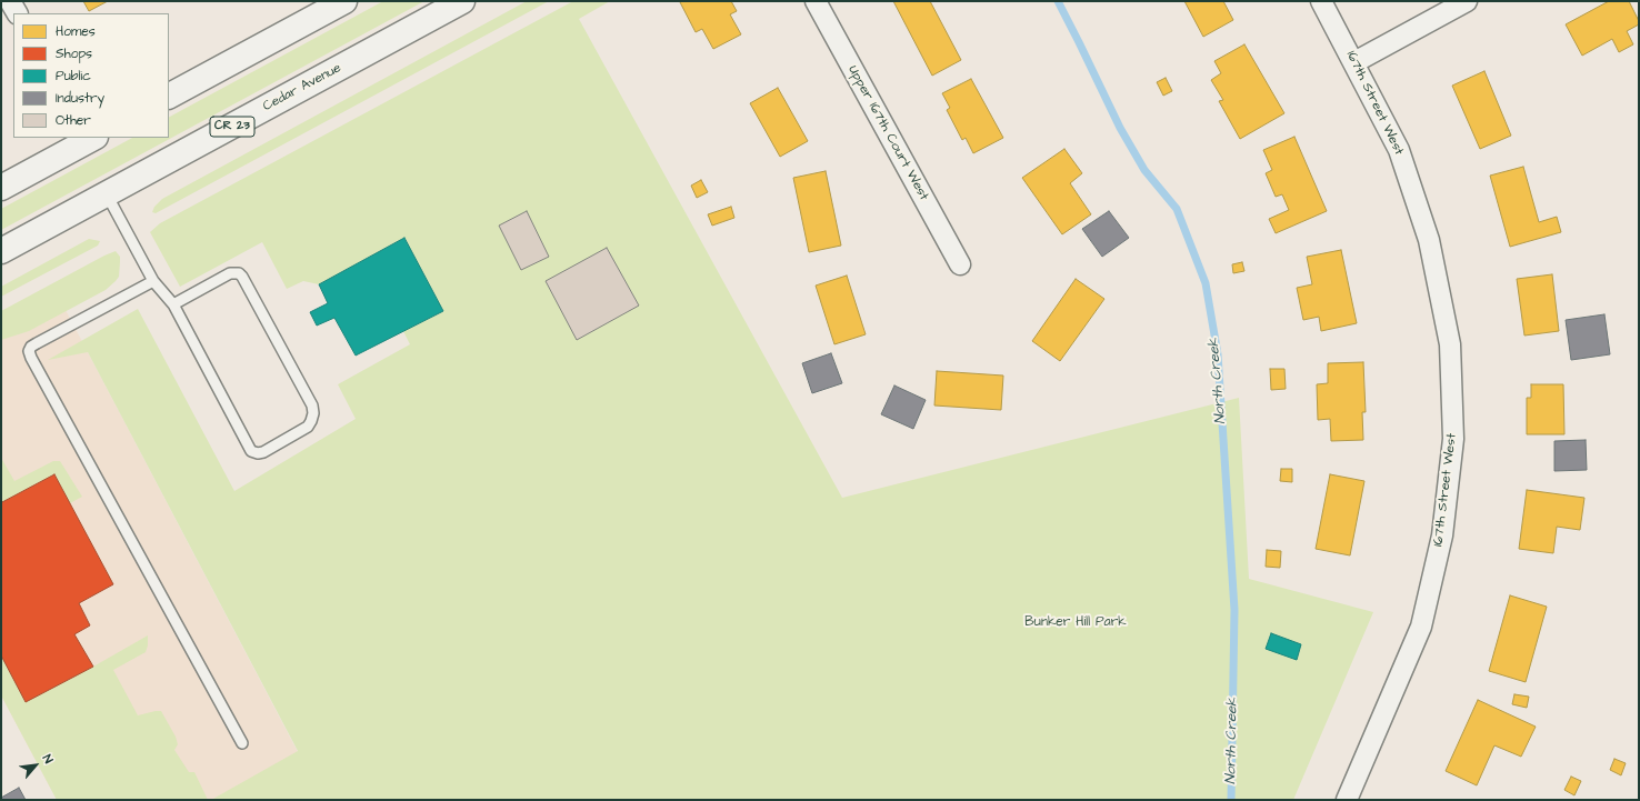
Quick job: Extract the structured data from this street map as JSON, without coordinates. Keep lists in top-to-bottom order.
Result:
{
  "streets": {
    "main road": ["Cedar Avenue", "CR 23"],
    "street": ["167th Street West", "Upper 167th Court West"]
  },
  "water": ["North Creek"],
  "parks": ["Bunker Hill Park"],
  "legend": [
    "Homes",
    "Shops",
    "Public",
    "Industry",
    "Other"
  ],
  "north": "top right"
}
